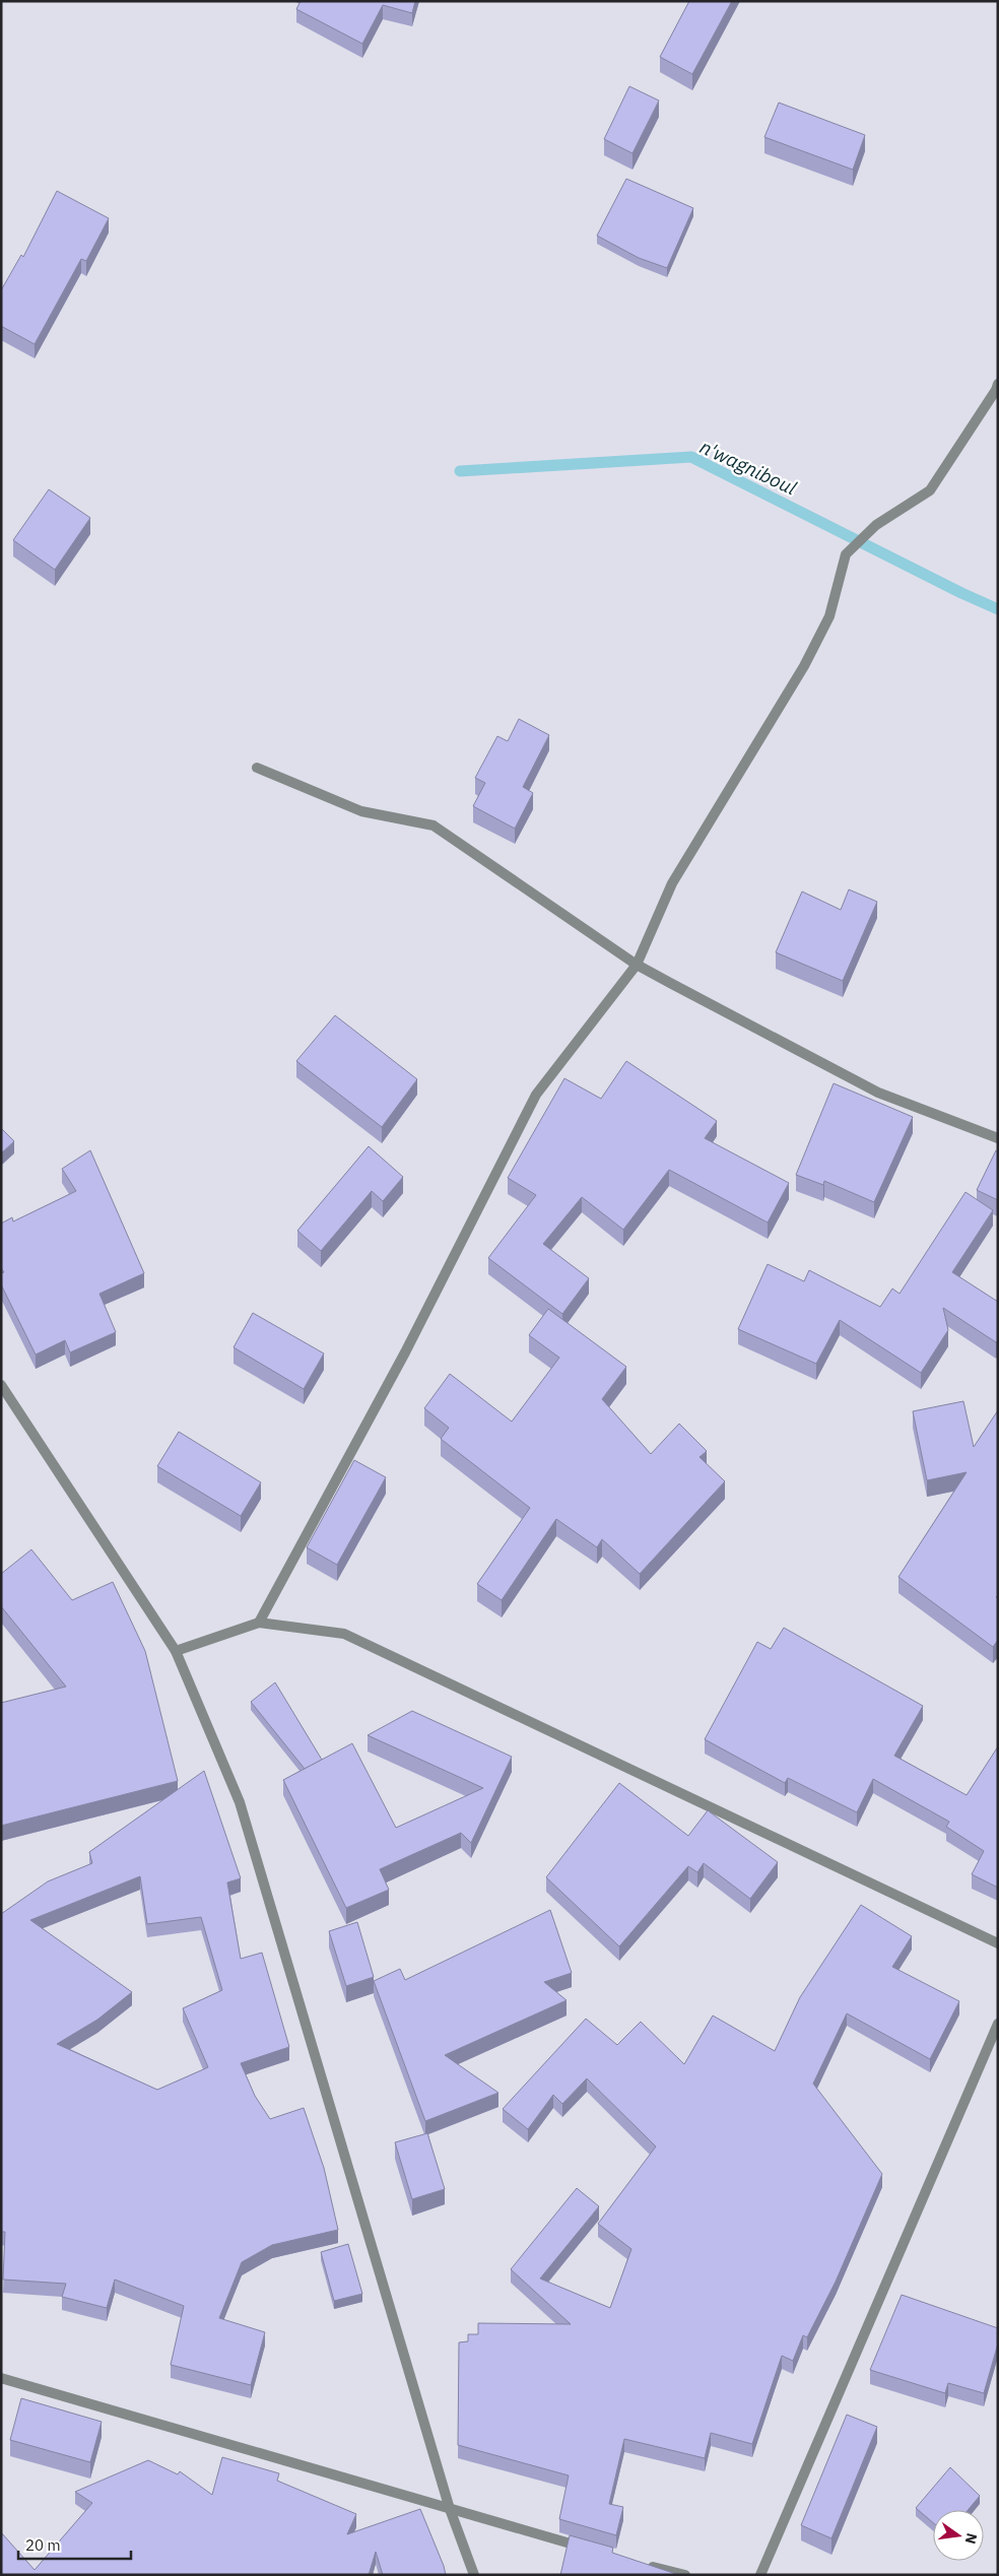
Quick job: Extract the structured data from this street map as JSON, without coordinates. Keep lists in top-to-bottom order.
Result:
{
  "water": ["n'wagniboul"],
  "scale_bar": "20 m",
  "north": "right"
}
